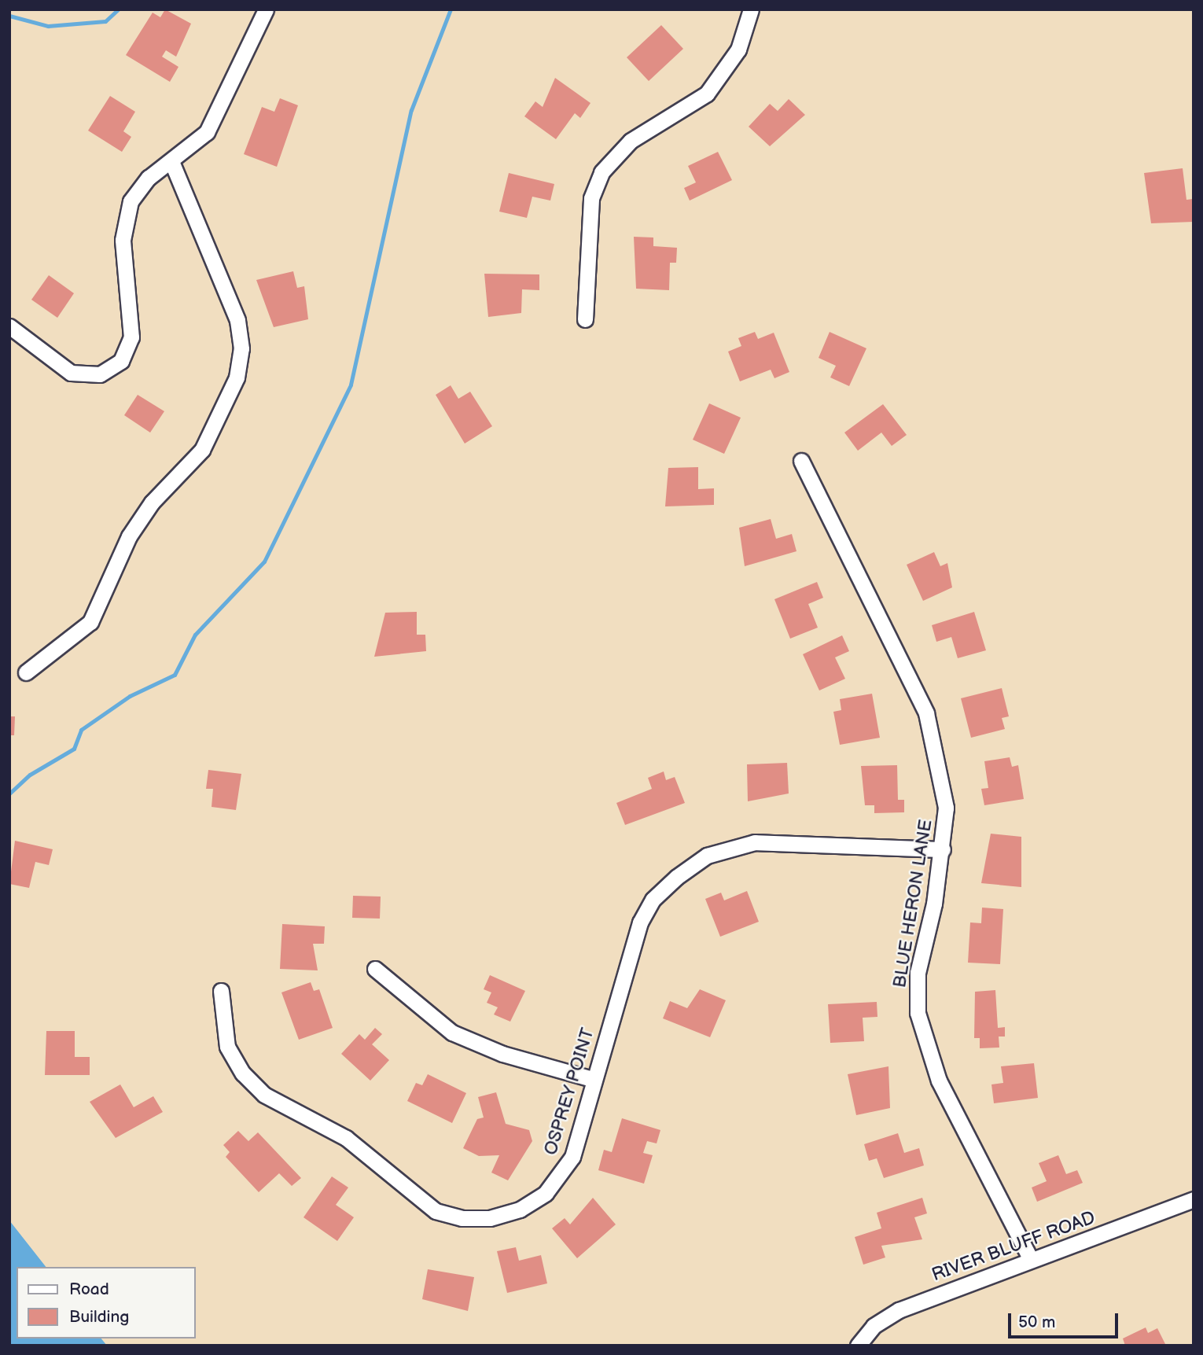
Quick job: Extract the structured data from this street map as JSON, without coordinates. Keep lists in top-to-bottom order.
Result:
{
  "streets": {
    "street": ["BLUE HERON LANE", "OSPREY POINT", "RIVER BLUFF ROAD"]
  },
  "crossings": [
    ["BLUE HERON LANE", "OSPREY POINT"],
    ["BLUE HERON LANE", "RIVER BLUFF ROAD"]
  ],
  "legend": ["Road", "Building"],
  "scale_bar": "50 m"
}
